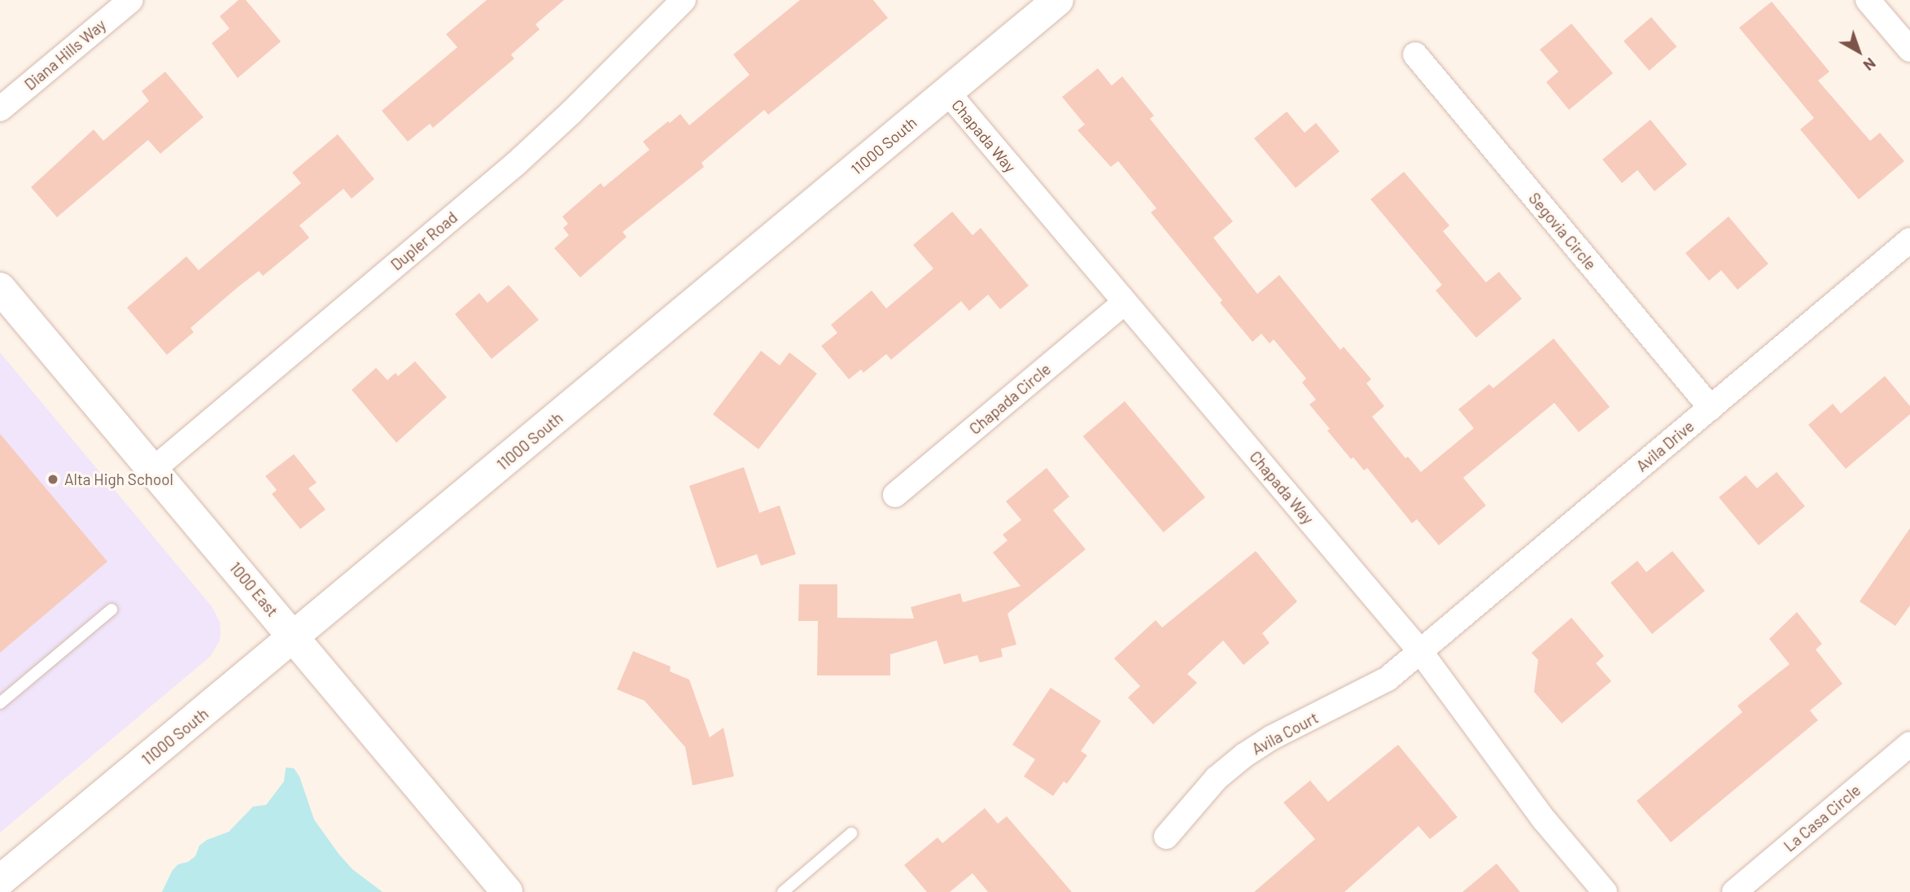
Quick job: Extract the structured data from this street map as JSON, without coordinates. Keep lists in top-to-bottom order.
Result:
{
  "streets": {
    "street": [
      "Diana Hills Way",
      "Chapada Way",
      "11000 South",
      "Segovia Circle",
      "Dupler Road",
      "Chapada Circle",
      "Avila Drive",
      "1000 East",
      "Avila Court",
      "La Casa Circle"
    ]
  },
  "crossings": [
    ["Chapada Way", "11000 South"],
    ["Chapada Way", "Chapada Circle"],
    ["Chapada Way", "Avila Drive"],
    ["Chapada Way", "Avila Court"],
    ["11000 South", "1000 East"],
    ["Segovia Circle", "Avila Drive"],
    ["Dupler Road", "1000 East"],
    ["Avila Drive", "Avila Court"]
  ],
  "places": ["Alta High School"],
  "north": "bottom right"
}
